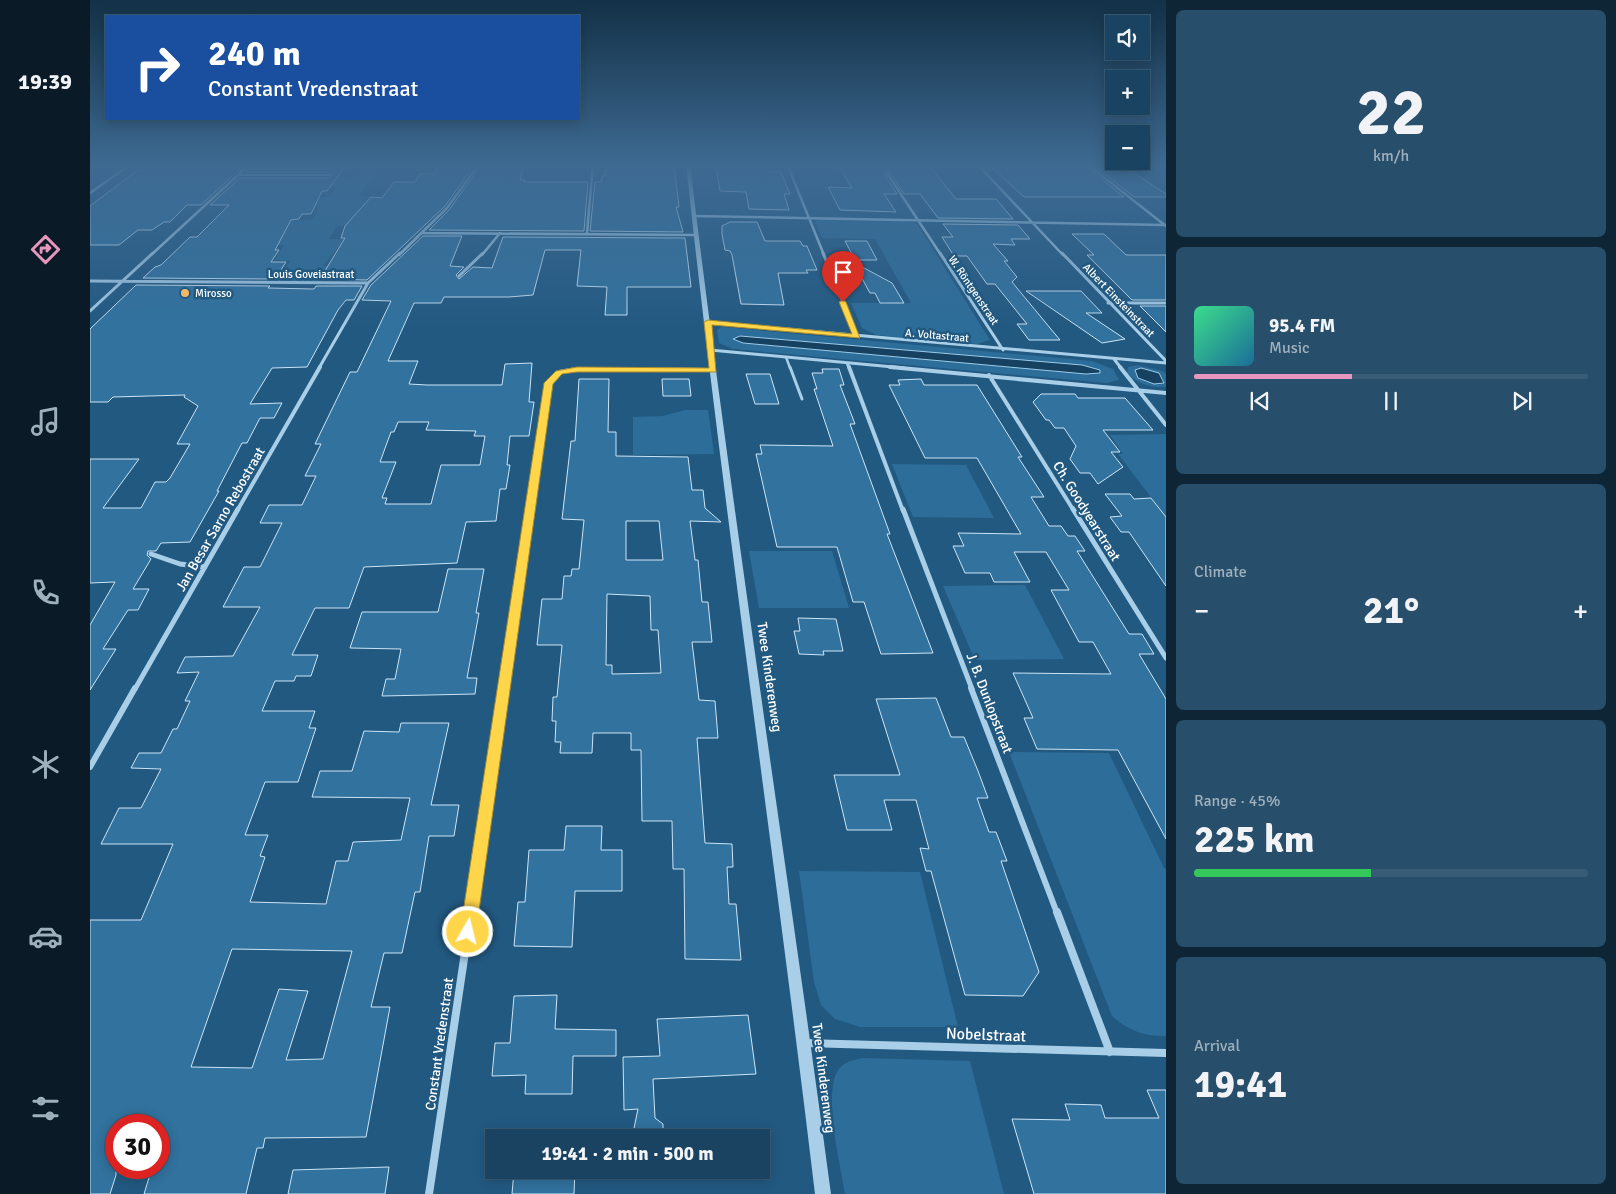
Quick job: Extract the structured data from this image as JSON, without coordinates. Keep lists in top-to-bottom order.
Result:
{
  "streets": {
    "street": [
      "Louis Goveiastraat",
      "W. Röntgenstraat",
      "Albert Einsteinstraat",
      "A. Voltastraat",
      "Ch. Goodyearstraat",
      "Jan Besar Sarno Rebostraat",
      "Twee Kinderenweg",
      "J. B. Dunlopstraat",
      "Nobelstraat",
      "Constant Vredenstraat"
    ]
  },
  "crossings": [
    ["Louis Goveiastraat", "Jan Besar Sarno Rebostraat"],
    ["W. Röntgenstraat", "A. Voltastraat"],
    ["Albert Einsteinstraat", "A. Voltastraat"],
    ["A. Voltastraat", "Twee Kinderenweg"],
    ["Twee Kinderenweg", "Nobelstraat"],
    ["Twee Kinderenweg", "Constant Vredenstraat"],
    ["J. B. Dunlopstraat", "Nobelstraat"]
  ],
  "places": ["Mirosso"],
  "page": {
    "tabs": "19:39",
    "tile": [
      ["22", "km/h"],
      "Climate",
      ["Range · 45%", "225 km"],
      ["Arrival", "19:41"]
    ],
    "map_buttons": ["+", "−"],
    "turn": ["240 m", "Constant Vredenstraat"],
    "song": ["95.4 FM", "Music"],
    "heat": ["−", "21°", "+"],
    "limit": "30",
    "trip": "19:41 · 2 min · 500 m"
  }
}
